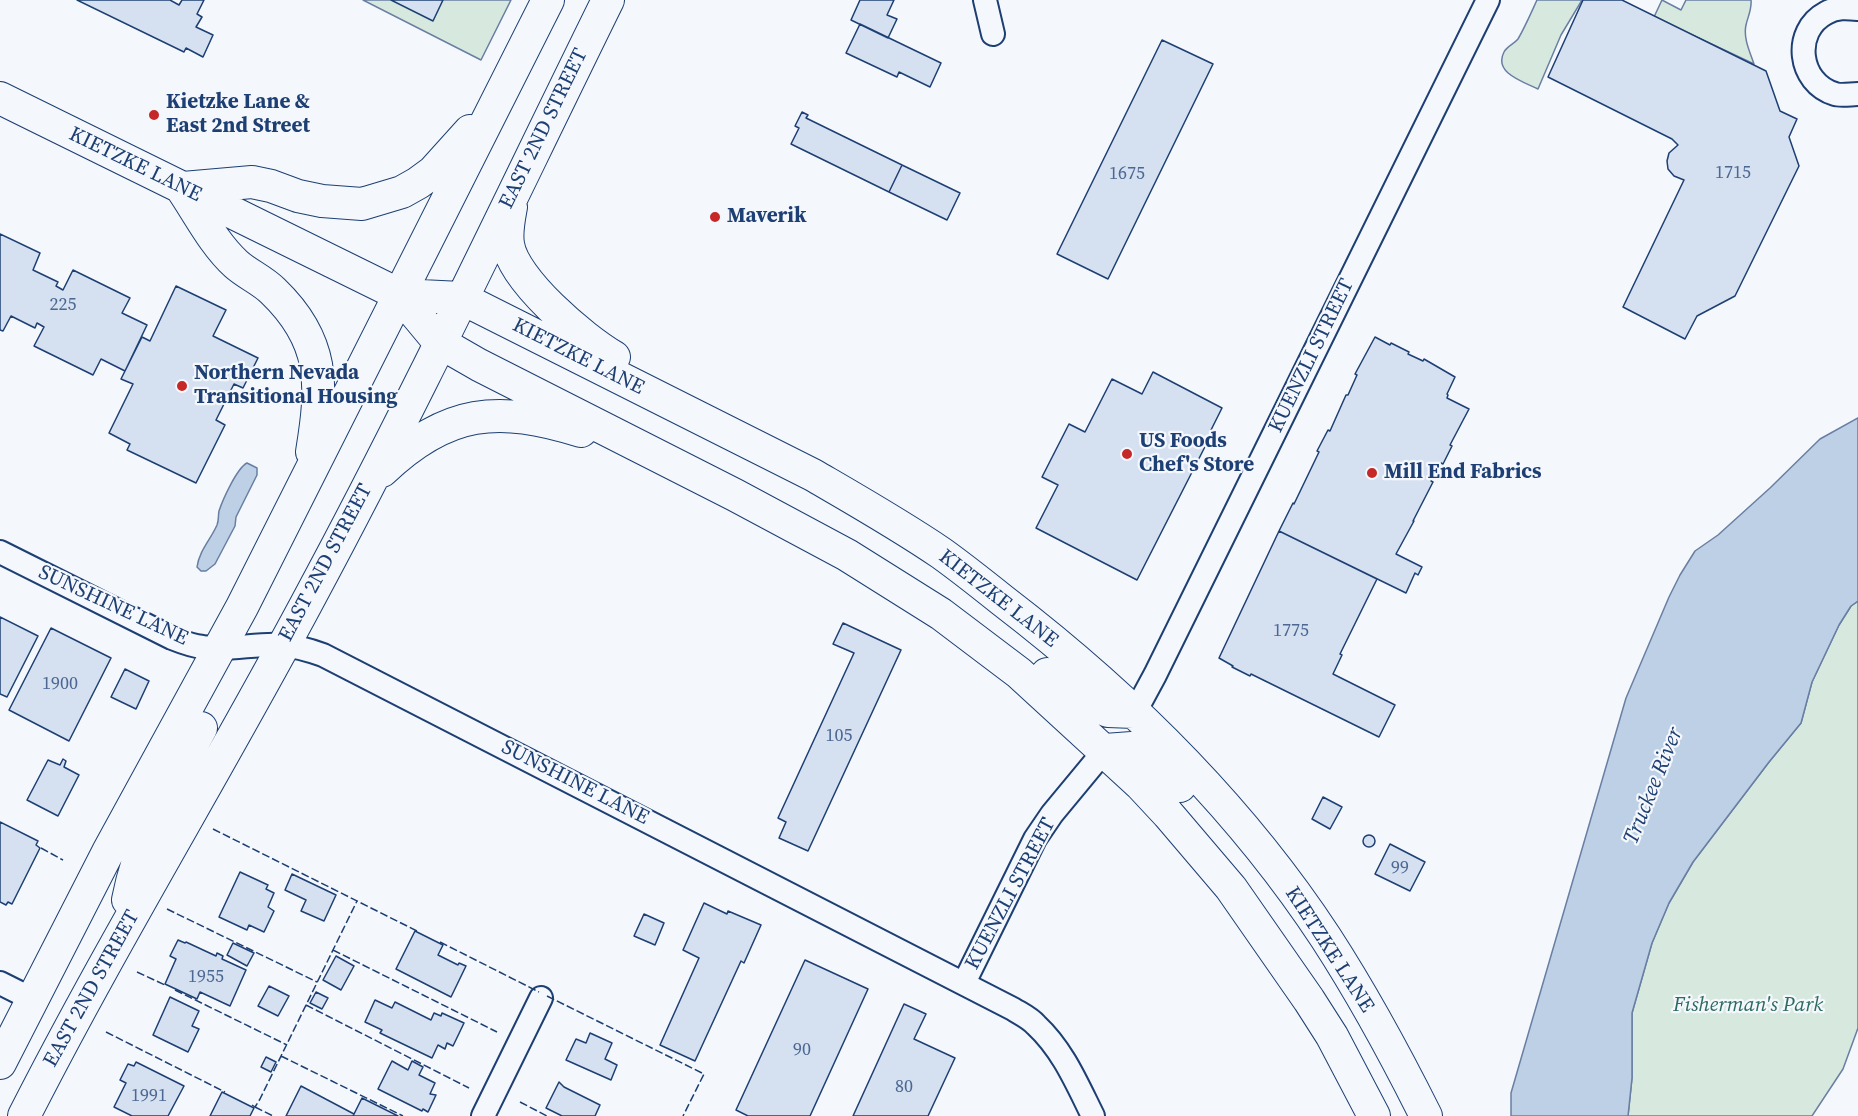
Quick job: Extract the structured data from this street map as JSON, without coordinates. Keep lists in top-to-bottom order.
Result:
{
  "streets": {
    "main road": ["EAST 2ND STREET", "KIETZKE LANE"],
    "street": ["KUENZLI STREET", "SUNSHINE LANE"]
  },
  "crossings": [
    ["EAST 2ND STREET", "KIETZKE LANE"],
    ["EAST 2ND STREET", "SUNSHINE LANE"],
    ["KIETZKE LANE", "KUENZLI STREET"],
    ["KUENZLI STREET", "SUNSHINE LANE"]
  ],
  "water": ["Truckee River"],
  "parks": ["Fisherman's Park"],
  "places": [
    "Kietzke Lane & East 2nd Street",
    "Maverik",
    "Northern Nevada Transitional Housing",
    "US Foods Chef's Store",
    "Mill End Fabrics"
  ],
  "house_numbers": [
    "1715",
    "1675",
    "225",
    "1775",
    "1900",
    "105",
    "99",
    "1955",
    "90",
    "80",
    "1991"
  ]
}
